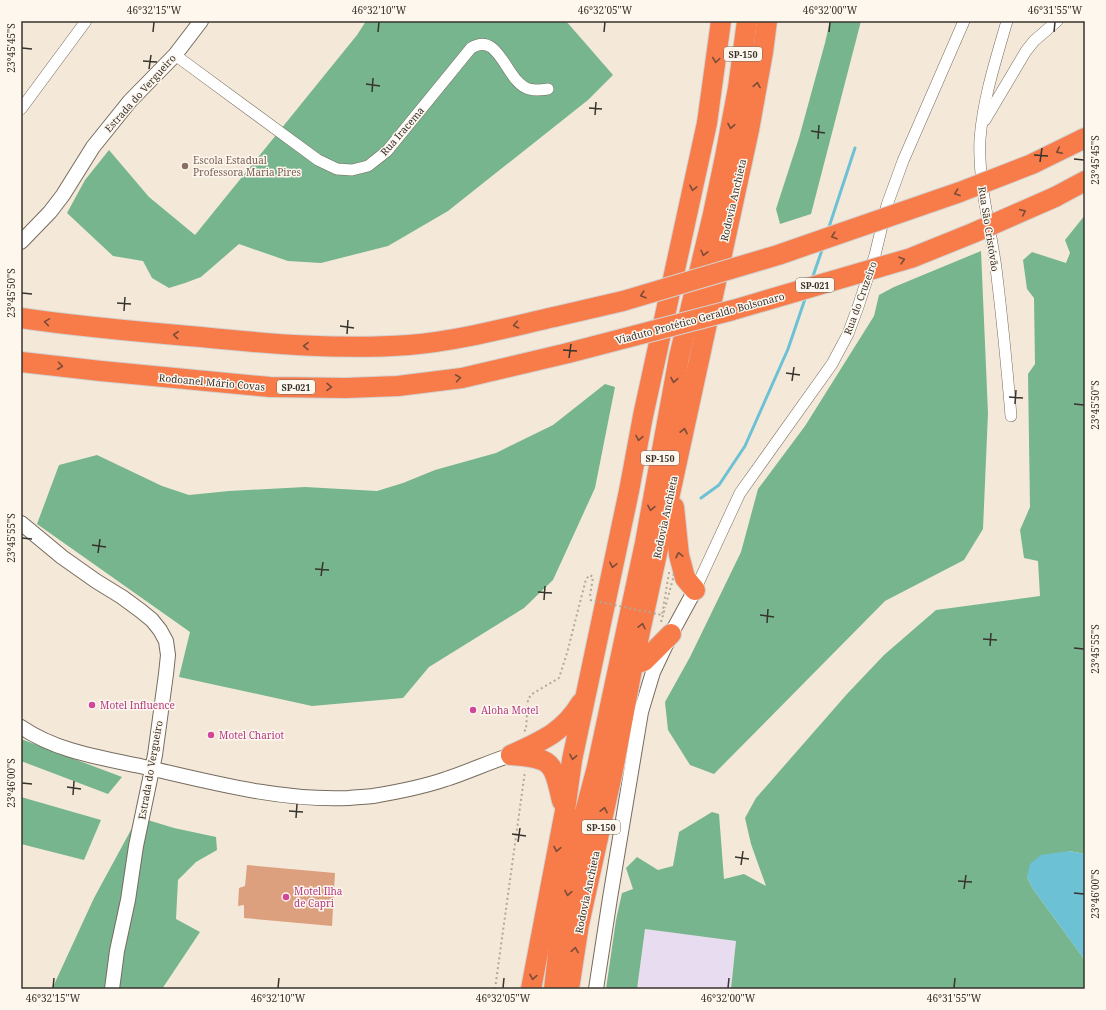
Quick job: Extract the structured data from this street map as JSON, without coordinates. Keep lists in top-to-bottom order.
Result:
{
  "streets": {
    "highway": [
      "SP-150",
      "Rodovia Anchieta",
      "SP-021",
      "Viaduto Protético Geraldo Bolsonaro",
      "Rodoanel Mário Covas"
    ],
    "street": [
      "Estrada do Vergueiro",
      "Rua Iracema",
      "Rua São Cristóvão",
      "Rua do Cruzeiro"
    ]
  },
  "crossings": [
    ["Estrada do Vergueiro", "Rua Iracema"],
    ["Viaduto Protético Geraldo Bolsonaro", "Rodoanel Mário Covas"]
  ],
  "places": [
    "Escola Estadual Professora Maria Pires",
    "Motel Influence",
    "Aloha Motel",
    "Motel Chariot",
    "Motel Ilha de Capri"
  ],
  "coordinates": [
    "46°32'15\"W",
    "46°32'10\"W",
    "46°32'05\"W",
    "46°32'00\"W",
    "46°31'55\"W",
    "23°45'45\"S",
    "23°45'50\"S",
    "23°45'55\"S",
    "23°46'00\"S"
  ]
}
